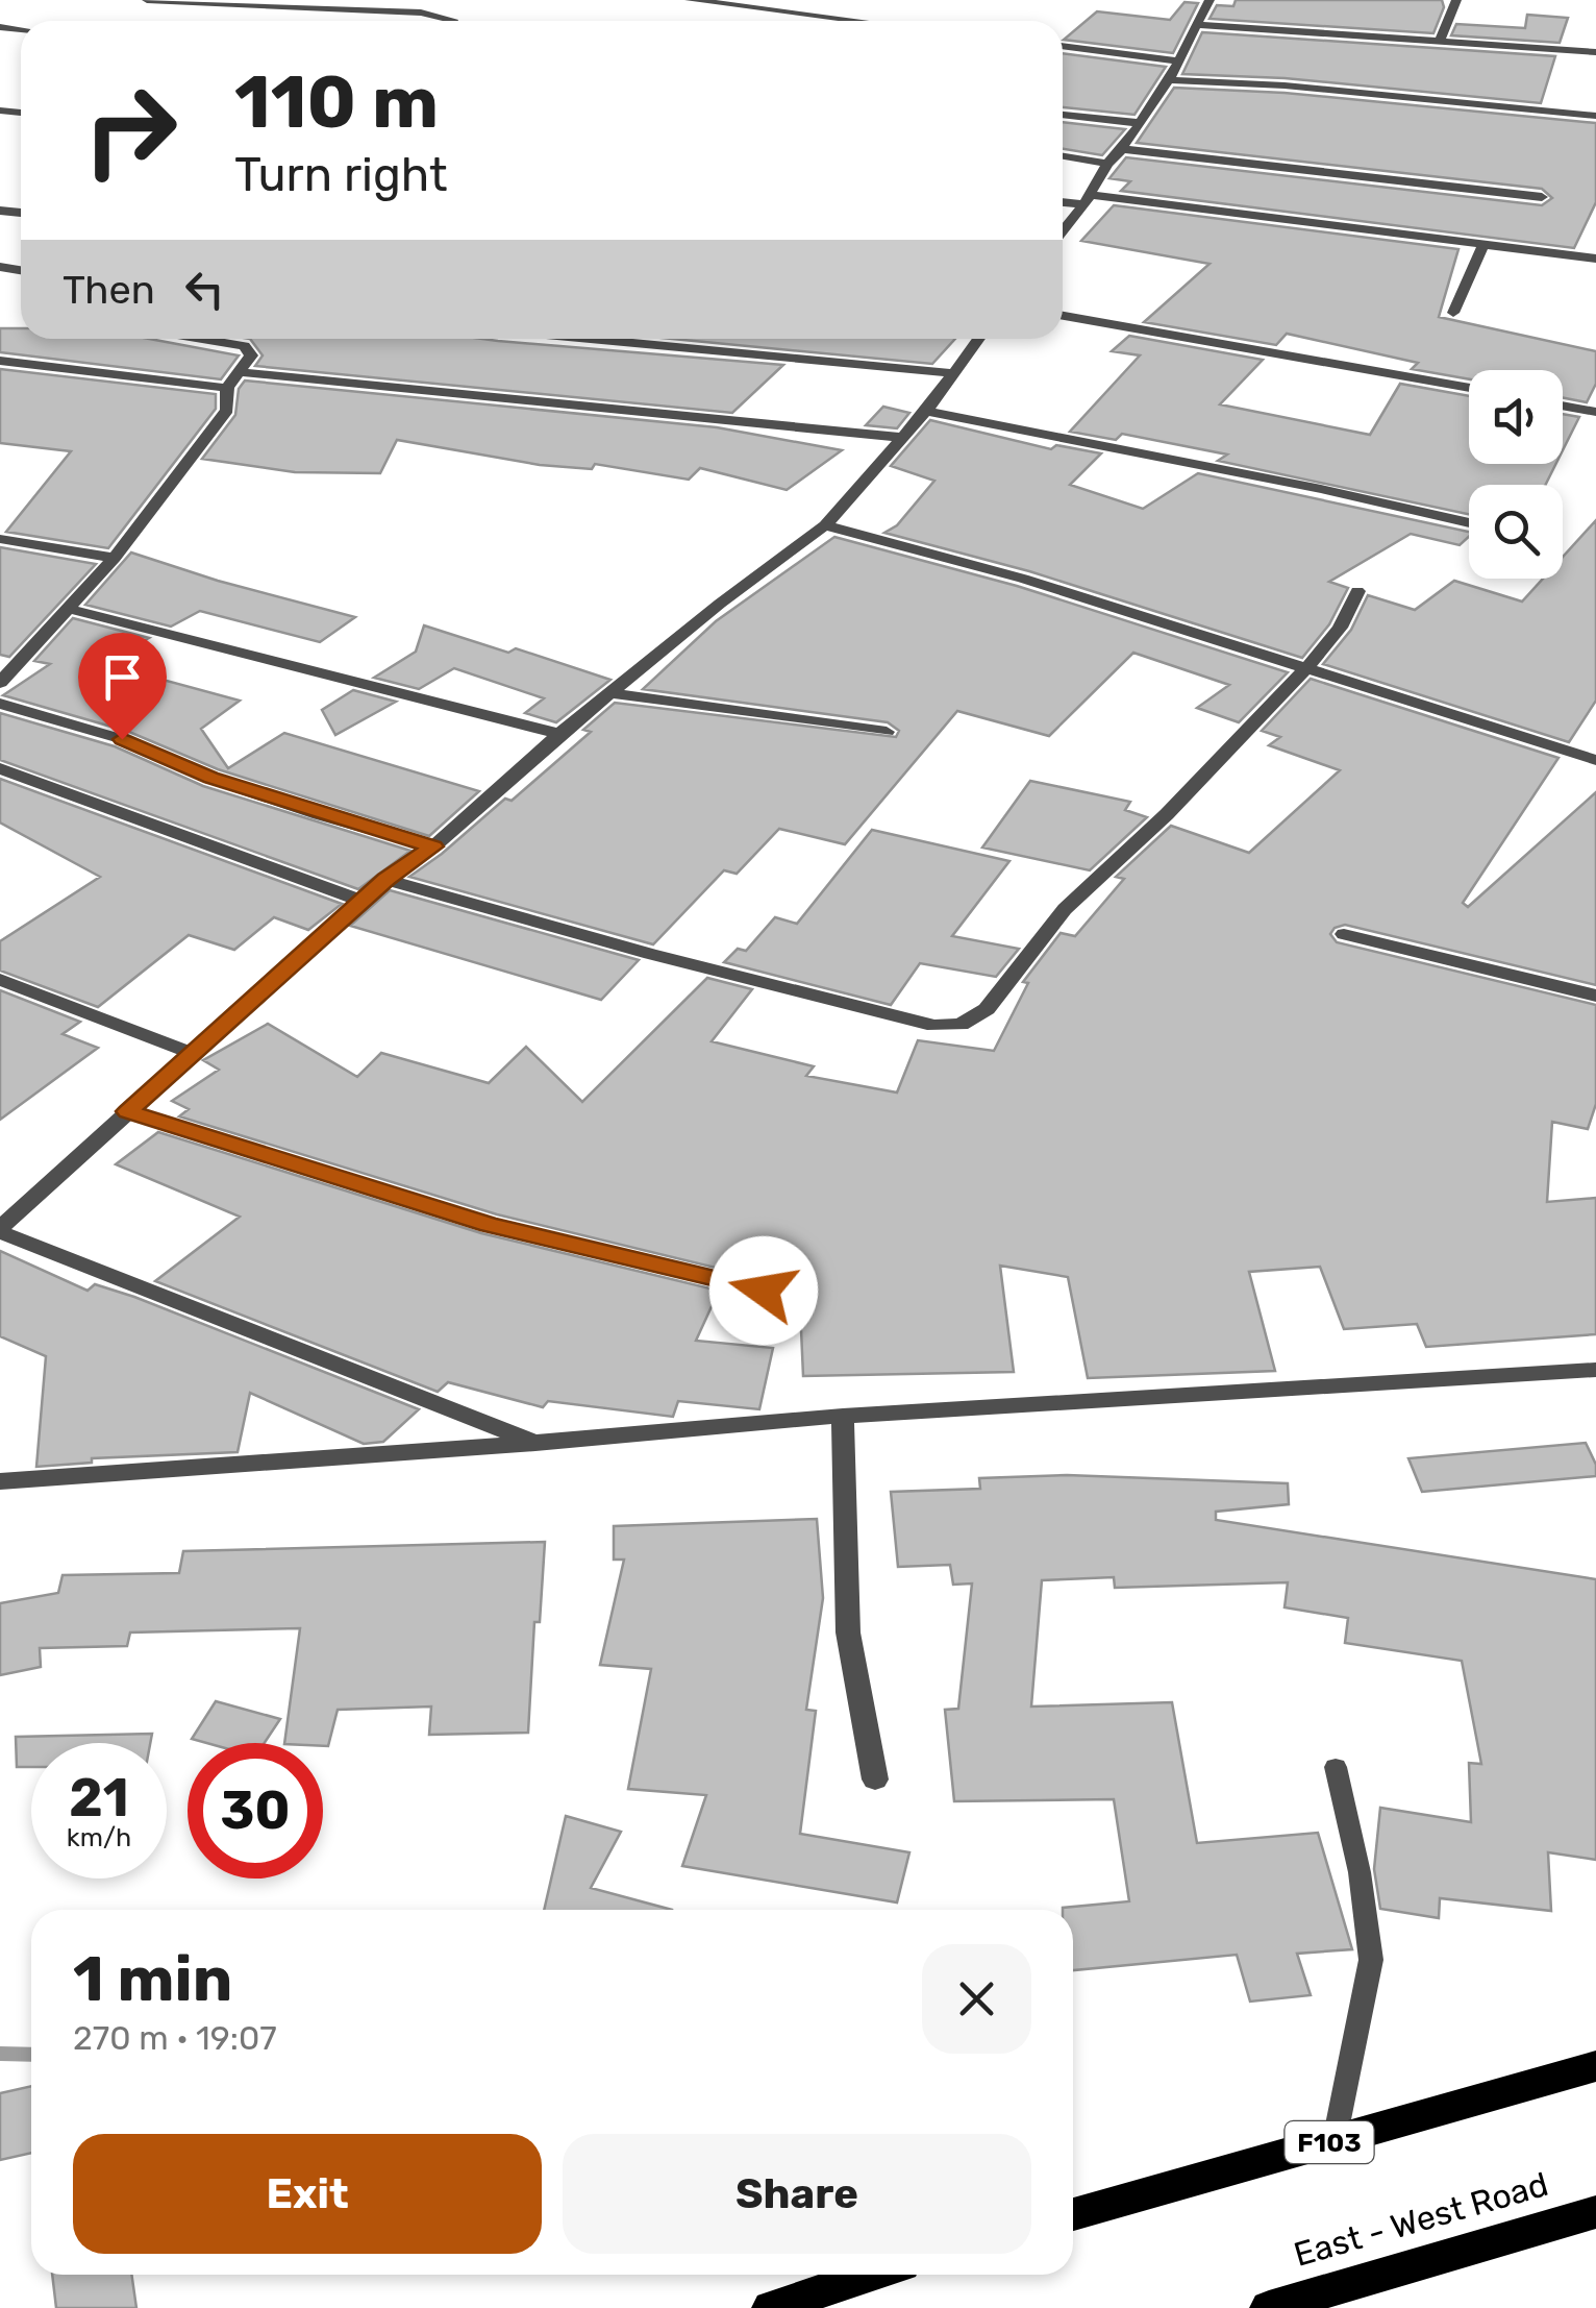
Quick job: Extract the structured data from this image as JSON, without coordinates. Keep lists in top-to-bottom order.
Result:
{
  "streets": {
    "main road": ["F103", "East - West Road"]
  },
  "page": {
    "turn": ["110 m", "Turn right"],
    "then": "Then",
    "speed": "21 km/h",
    "limit": "30",
    "heading": ["1 min", "270 m · 19:07"],
    "buttons": ["Exit", "Share"]
  }
}
